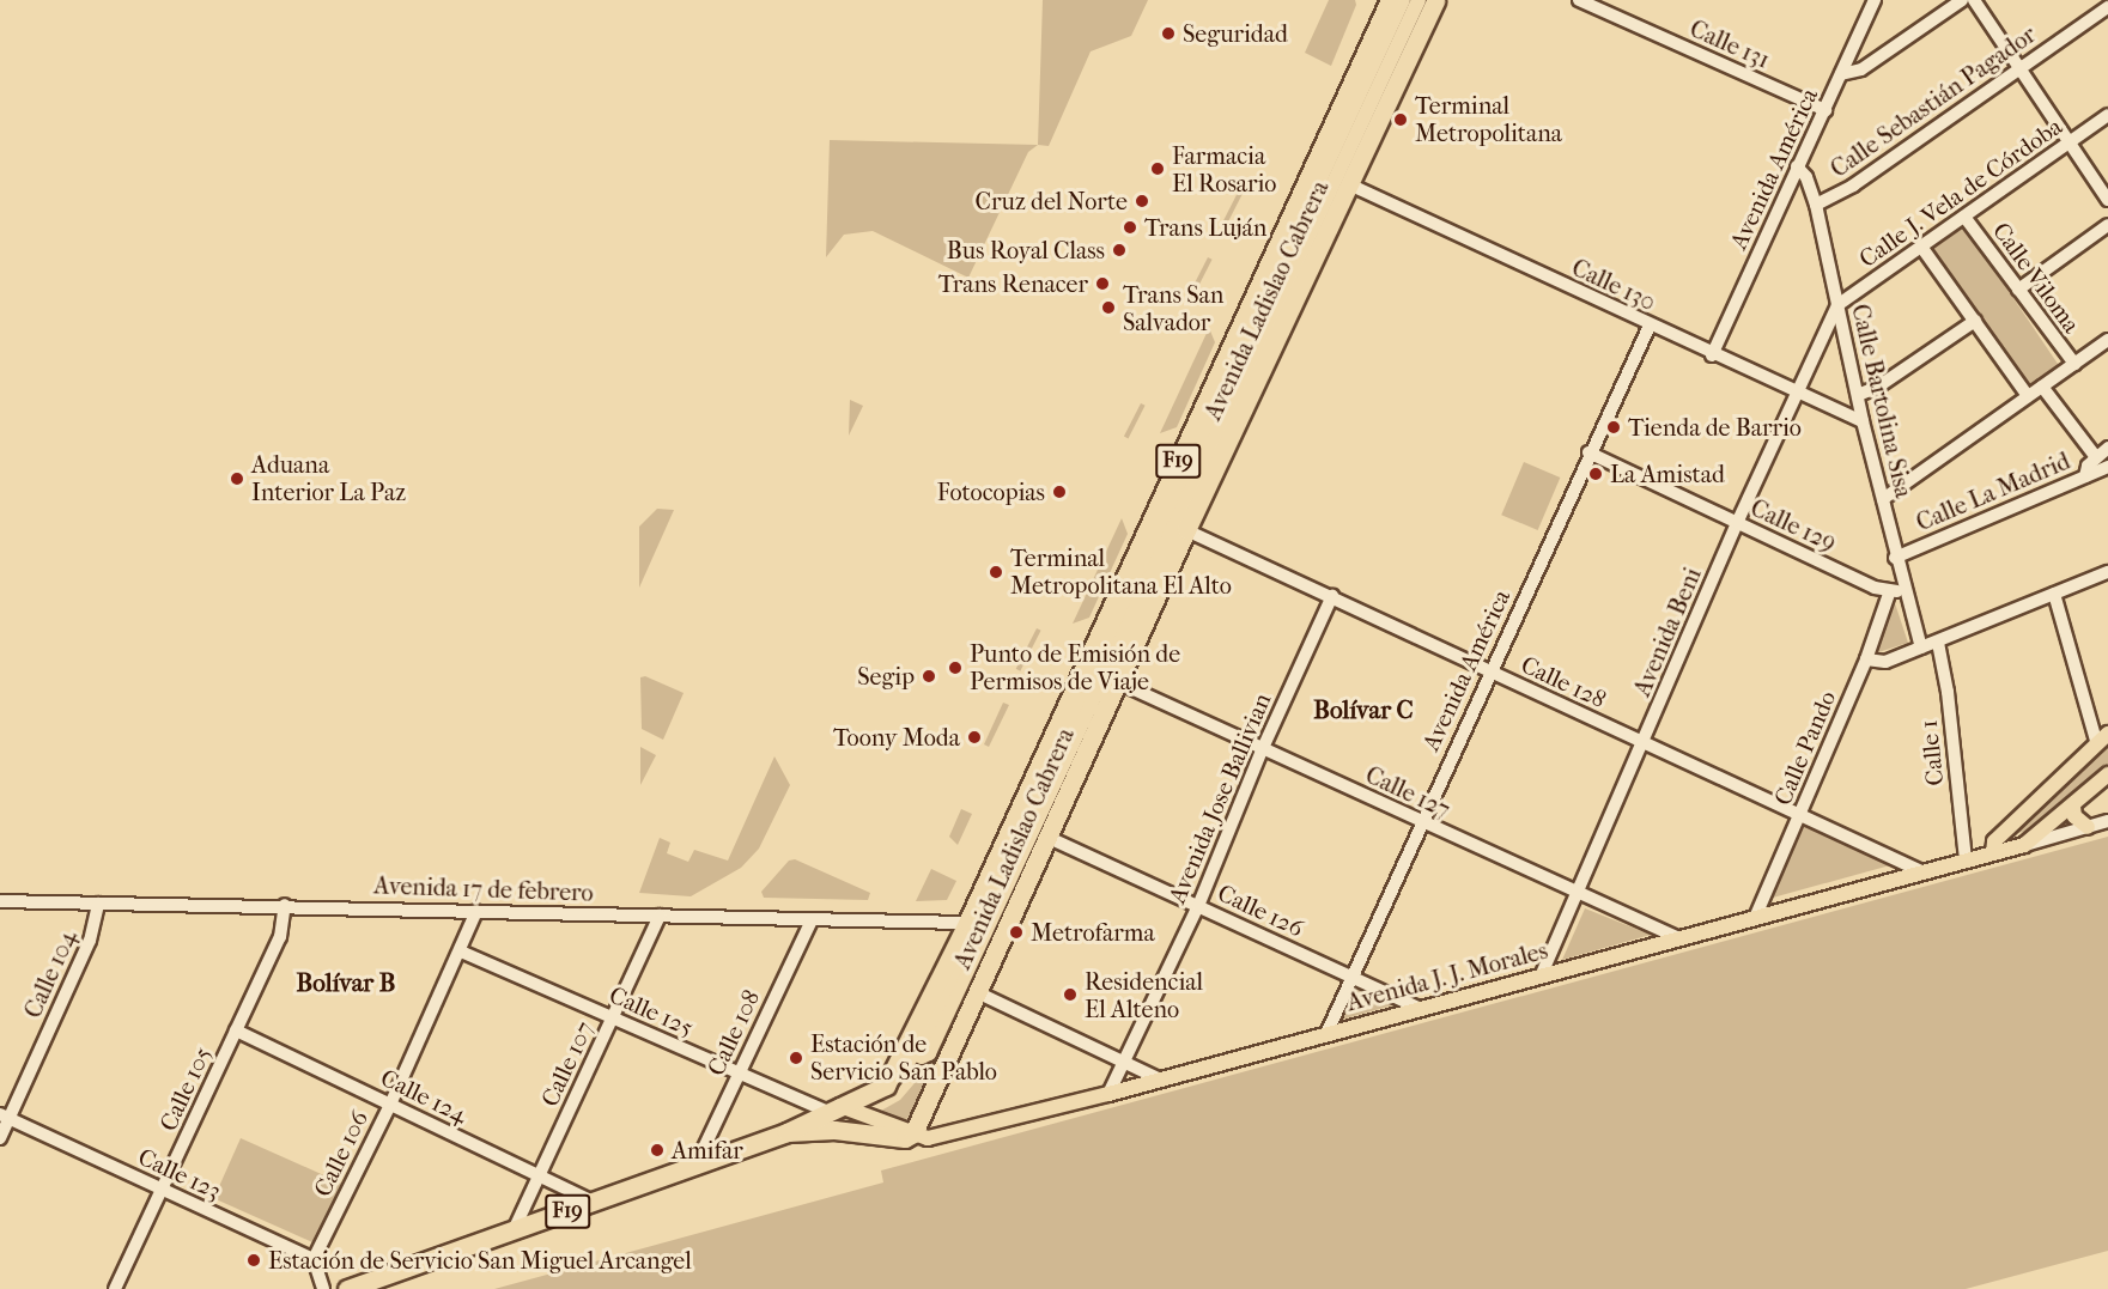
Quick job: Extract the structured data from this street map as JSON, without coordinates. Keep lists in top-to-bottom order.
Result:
{
  "streets": {
    "highway": ["Avenida Ladislao Cabrera", "F19"],
    "main road": ["Avenida J. J. Morales"],
    "street": [
      "Calle 131",
      "Calle Sebastián Pagador",
      "Avenida América",
      "Calle J. Vela de Córdoba",
      "Calle Viloma",
      "Calle 130",
      "Calle Bartolina Sisa",
      "Calle La Madrid",
      "Calle 129",
      "Avenida Beni",
      "Calle 128",
      "Calle Pando",
      "Calle 1",
      "Calle 127",
      "Avenida Jose Ballivian",
      "Avenida 17 de febrero",
      "Calle 126",
      "Calle 104",
      "Calle 125",
      "Calle 108",
      "Calle 107",
      "Calle 105",
      "Calle 124",
      "Calle 106",
      "Calle 123"
    ]
  },
  "crossings": [
    ["Calle 131", "Avenida América"],
    ["Calle Sebastián Pagador", "Calle Bartolina Sisa"],
    ["Avenida América", "Calle 130"],
    ["Avenida América", "Calle Bartolina Sisa"],
    ["Avenida América", "Calle 129"],
    ["Avenida América", "Calle 128"],
    ["Avenida América", "Calle 127"],
    ["Avenida América", "Calle 126"],
    ["Avenida América", "Avenida J. J. Morales"],
    ["Calle J. Vela de Córdoba", "Calle Viloma"],
    ["Calle J. Vela de Córdoba", "Calle Bartolina Sisa"],
    ["Calle J. Vela de Córdoba", "Avenida Beni"],
    ["Calle 130", "Avenida Ladislao Cabrera"],
    ["Calle 130", "Calle Bartolina Sisa"],
    ["Calle 130", "Avenida Beni"],
    ["Avenida Ladislao Cabrera", "Calle 128"],
    ["Avenida Ladislao Cabrera", "Calle 127"],
    ["Avenida Ladislao Cabrera", "Avenida 17 de febrero"],
    ["Avenida Ladislao Cabrera", "Calle 126"],
    ["Avenida Ladislao Cabrera", "Avenida J. J. Morales"],
    ["Avenida Ladislao Cabrera", "Calle 125"],
    ["Avenida Ladislao Cabrera", "Calle 108"],
    ["Avenida Ladislao Cabrera", "Calle 107"],
    ["Avenida Ladislao Cabrera", "Calle 124"],
    ["Calle Bartolina Sisa", "Calle La Madrid"],
    ["Calle Bartolina Sisa", "Avenida Beni"],
    ["Calle 129", "Avenida Beni"],
    ["Calle 129", "Calle Pando"],
    ["Avenida Beni", "Calle 128"],
    ["Avenida Beni", "Calle 127"],
    ["Avenida Beni", "Avenida J. J. Morales"],
    ["Calle 128", "Calle Pando"],
    ["Calle 128", "Avenida Jose Ballivian"],
    ["Calle 128", "Avenida J. J. Morales"],
    ["Calle Pando", "Avenida J. J. Morales"],
    ["Calle 1", "Avenida J. J. Morales"],
    ["Calle 127", "Avenida Jose Ballivian"],
    ["Calle 127", "Avenida J. J. Morales"],
    ["Avenida Jose Ballivian", "Calle 126"],
    ["Avenida Jose Ballivian", "Avenida J. J. Morales"],
    ["Avenida 17 de febrero", "Calle 104"],
    ["Avenida 17 de febrero", "Calle 108"],
    ["Avenida 17 de febrero", "Calle 107"],
    ["Avenida 17 de febrero", "Calle 105"],
    ["Avenida 17 de febrero", "Calle 106"],
    ["Calle 126", "Avenida J. J. Morales"],
    ["Calle 104", "Calle 123"],
    ["Calle 125", "Calle 108"],
    ["Calle 125", "Calle 107"],
    ["Calle 125", "Calle 106"],
    ["Calle 107", "Calle 124"],
    ["Calle 105", "Calle 124"],
    ["Calle 105", "Calle 123"],
    ["Calle 124", "Calle 106"],
    ["Calle 106", "Calle 123"]
  ],
  "districts": ["Bolívar C", "Bolívar B"],
  "places": [
    "Seguridad",
    "Terminal Metropolitana",
    "Farmacia El Rosario",
    "Cruz del Norte",
    "Trans Luján",
    "Bus Royal Class",
    "Trans Renacer",
    "Trans San Salvador",
    "Tienda de Barrio",
    "La Amistad",
    "Aduana Interior La Paz",
    "Fotocopias",
    "Terminal Metropolitana El Alto",
    "Punto de Emisión de Permisos de Viaje",
    "Segip",
    "Toony Moda",
    "Metrofarma",
    "Residencial El Alteno",
    "Estación de Servicio San Pablo",
    "Amifar",
    "Estación de Servicio San Miguel Arcangel"
  ]
}
